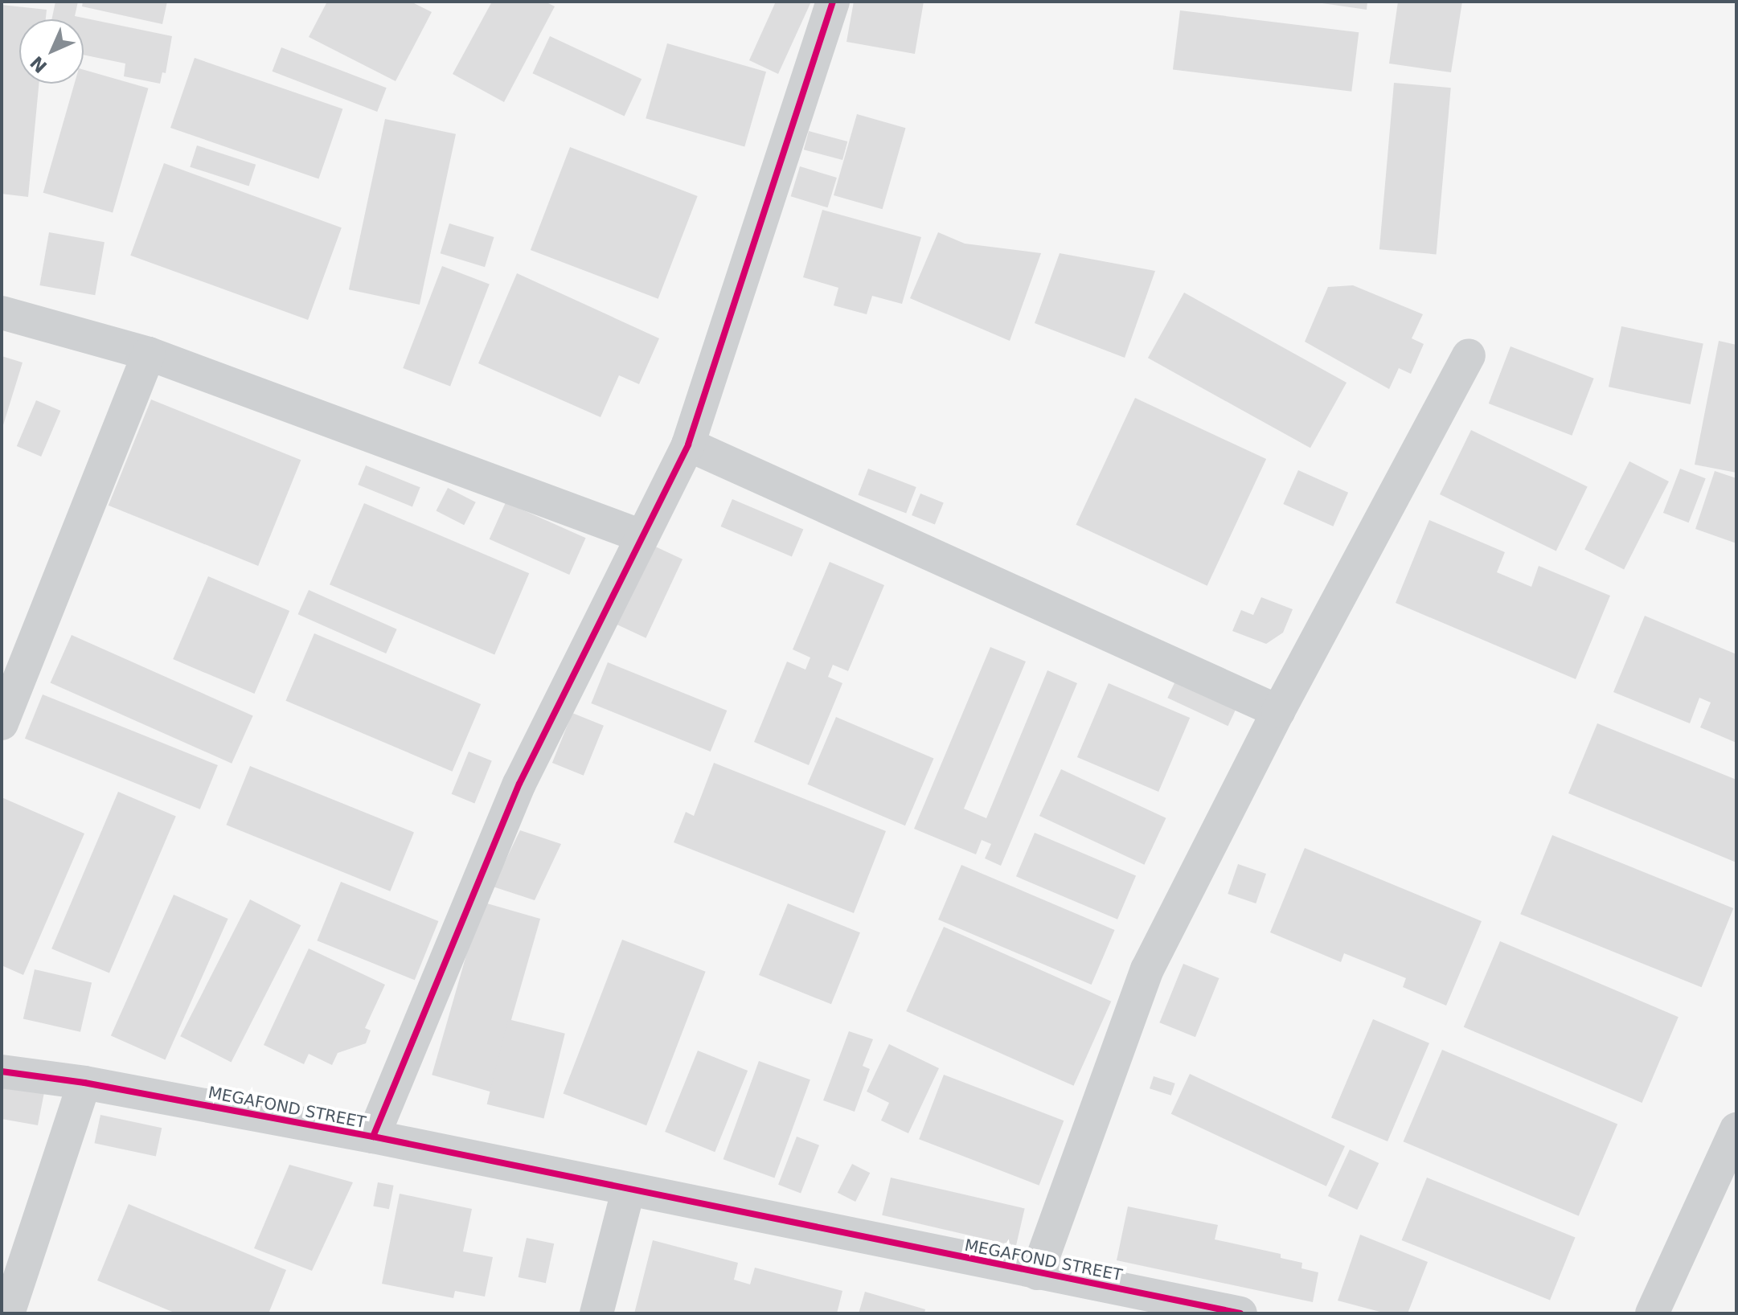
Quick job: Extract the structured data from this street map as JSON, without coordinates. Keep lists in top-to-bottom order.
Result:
{
  "streets": {
    "street": ["MEGAFOND STREET"]
  },
  "north": "bottom left"
}
